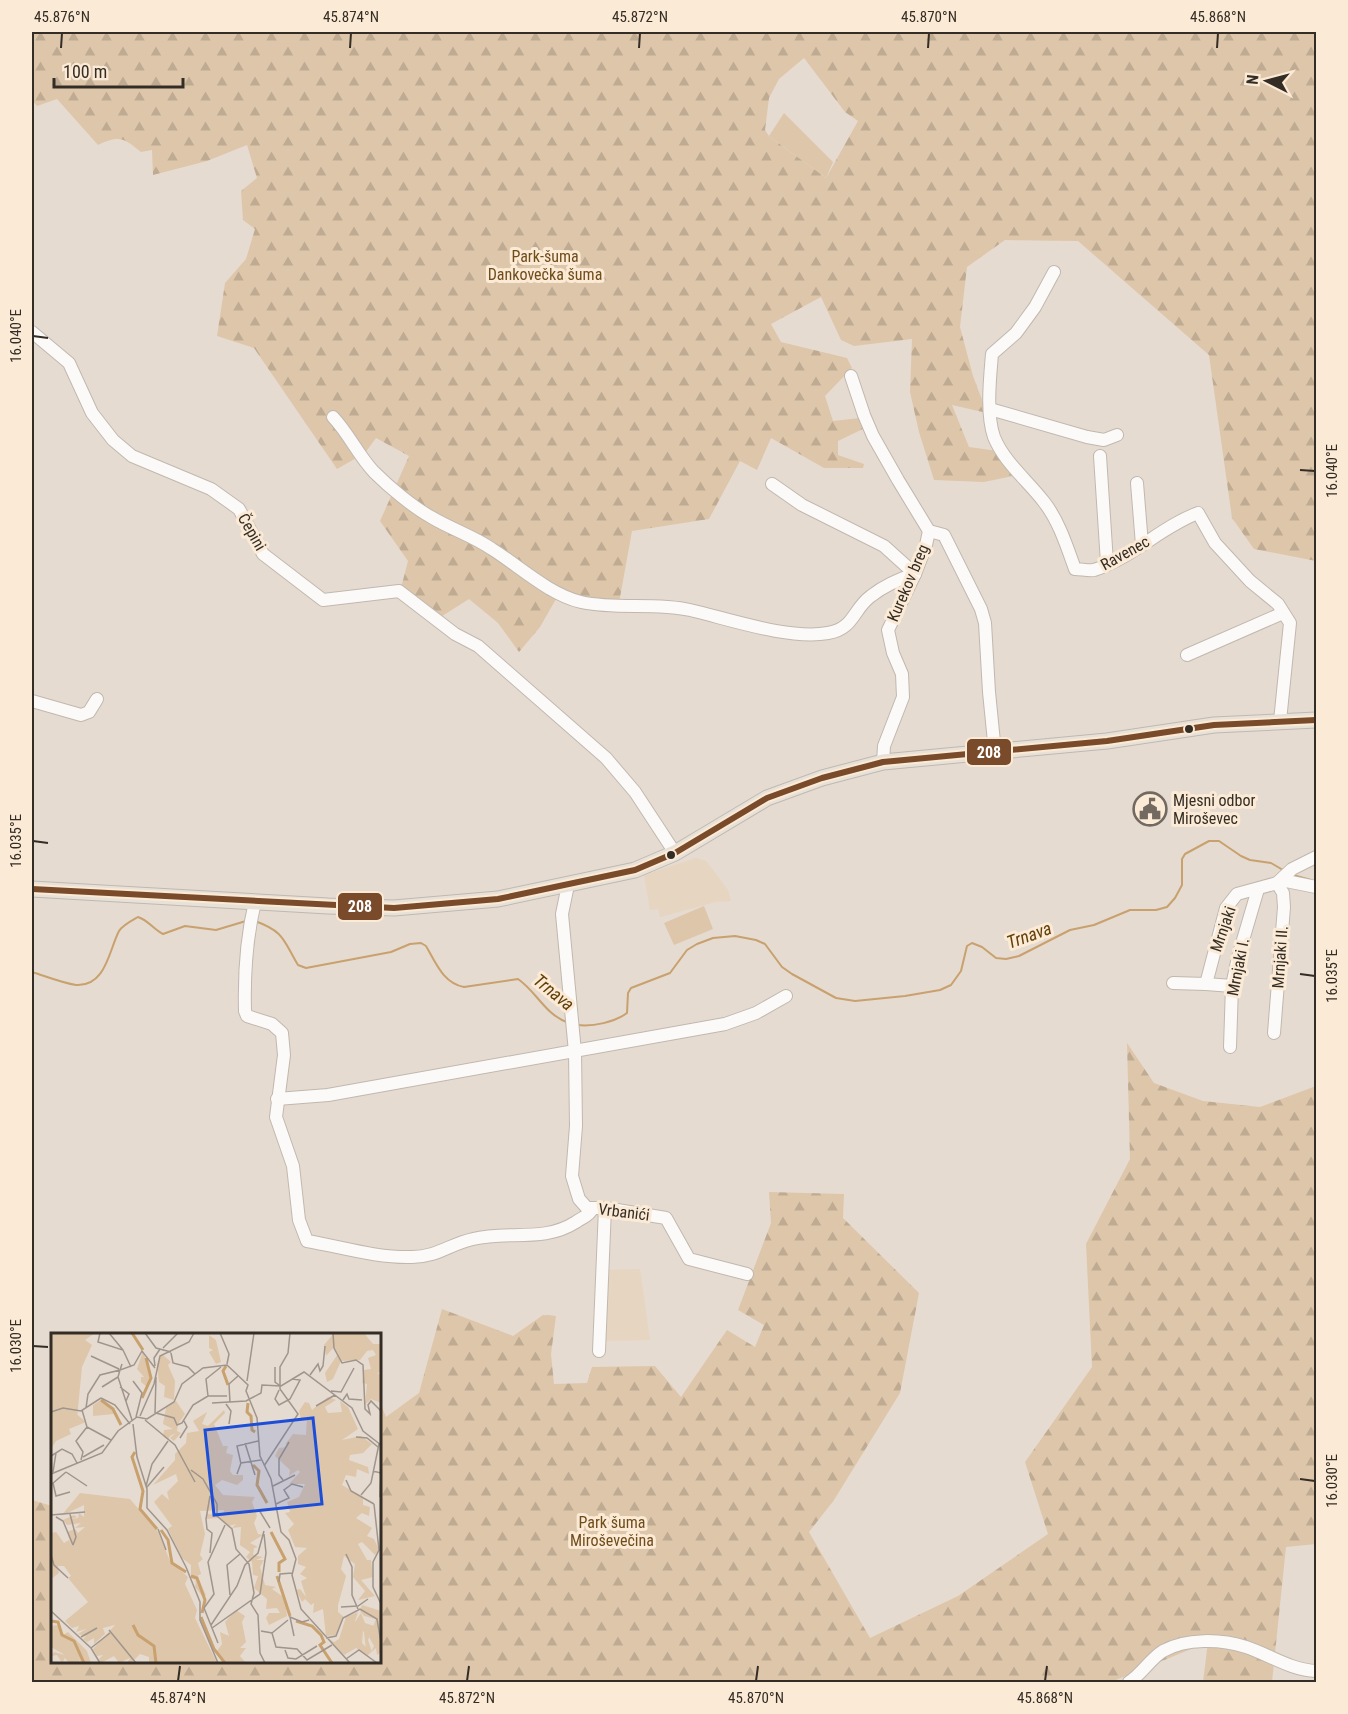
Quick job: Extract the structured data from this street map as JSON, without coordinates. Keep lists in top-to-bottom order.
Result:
{
  "streets": {
    "street": [
      "Čepini",
      "Ravenec",
      "Kurekov breg",
      "Mrnjaki",
      "Mrnjaki II.",
      "Mrnjaki I.",
      "Vrbanići"
    ]
  },
  "crossings": [
    ["Mrnjaki", "Mrnjaki II."],
    ["Mrnjaki", "Mrnjaki I."]
  ],
  "water": ["Trnava"],
  "parks": ["Park-šuma Dankovečka šuma", "Park šuma Miroševečina"],
  "places": {
    "public building": ["Mjesni odbor Miroševec"]
  },
  "lines": ["transit line 208"],
  "scale_bar": "100 m",
  "north": "left",
  "coordinates": [
    "45.876°N",
    "45.874°N",
    "45.872°N",
    "45.870°N",
    "45.868°N",
    "16.040°E",
    "16.035°E",
    "16.030°E"
  ]
}
